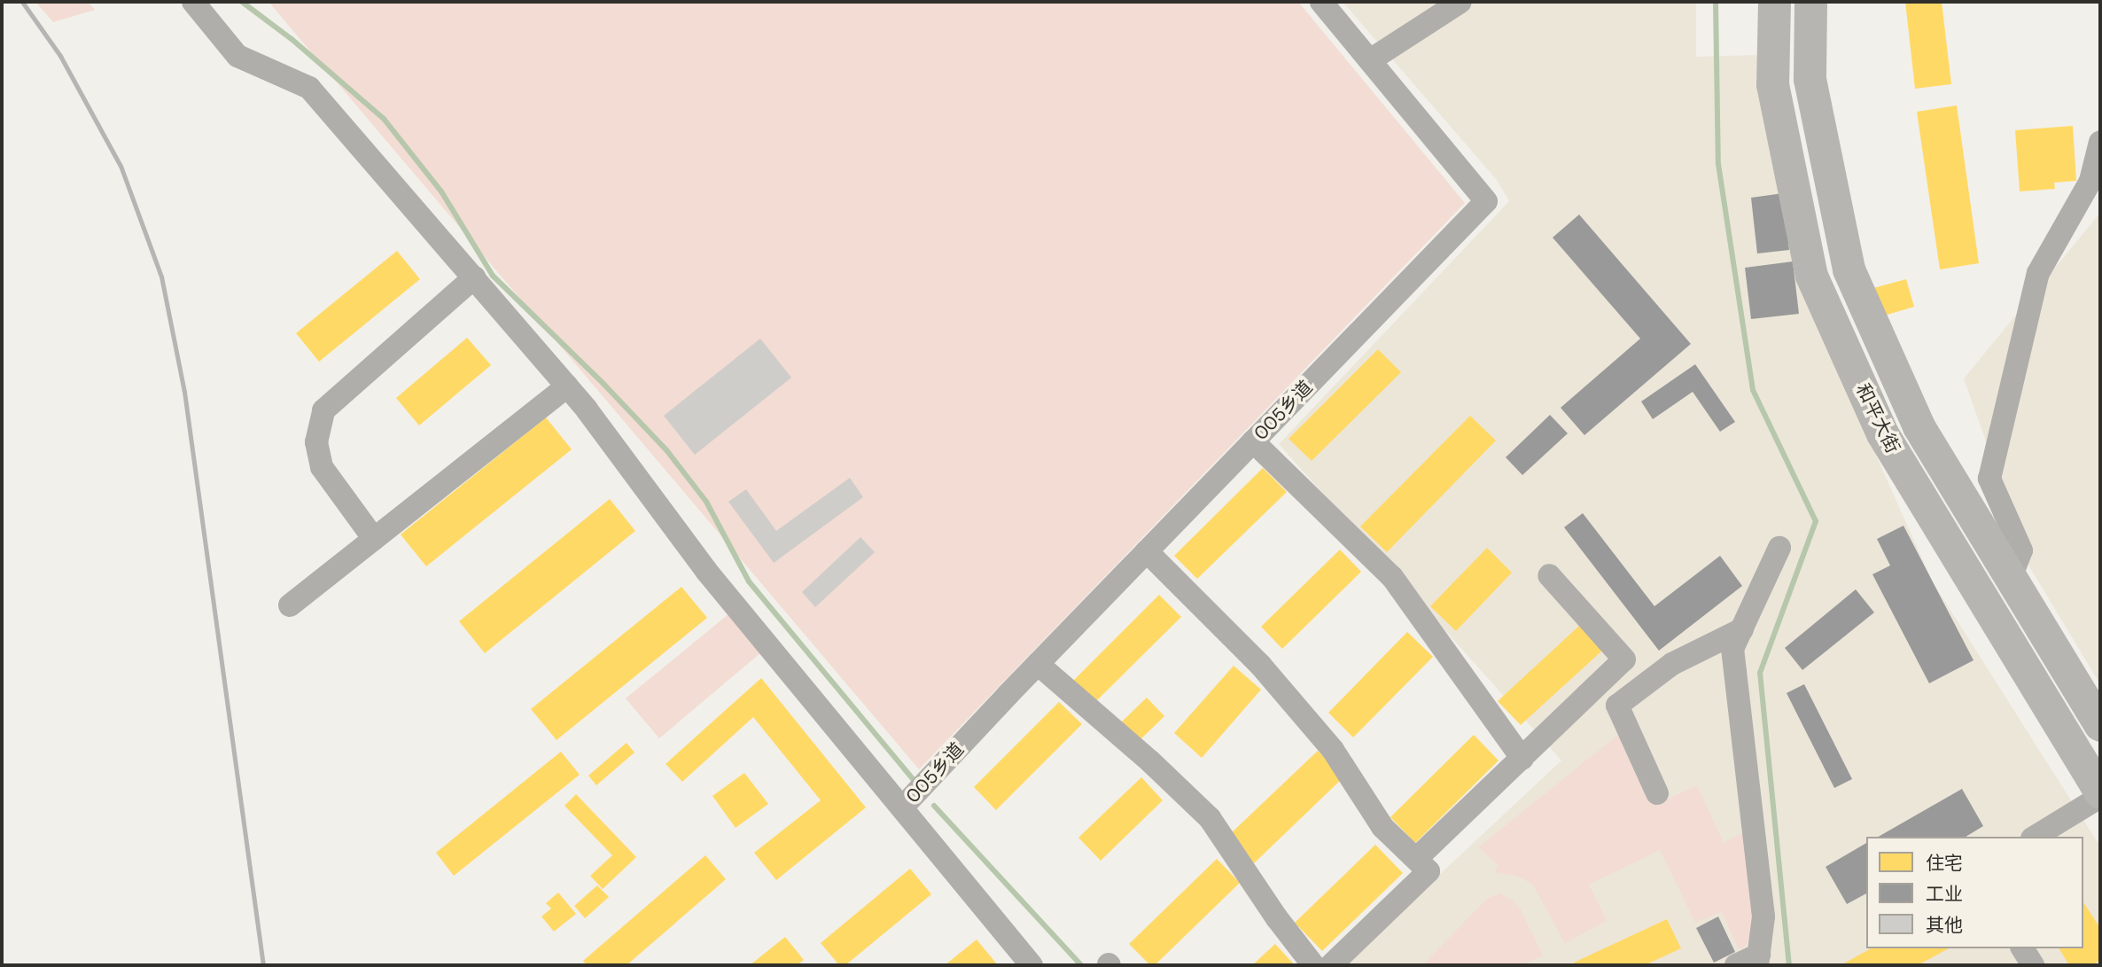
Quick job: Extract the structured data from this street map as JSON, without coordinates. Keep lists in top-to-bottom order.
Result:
{
  "streets": {
    "highway": ["和平大街"],
    "street": ["005乡道"]
  },
  "legend": ["住宅", "工业", "其他"]
}
